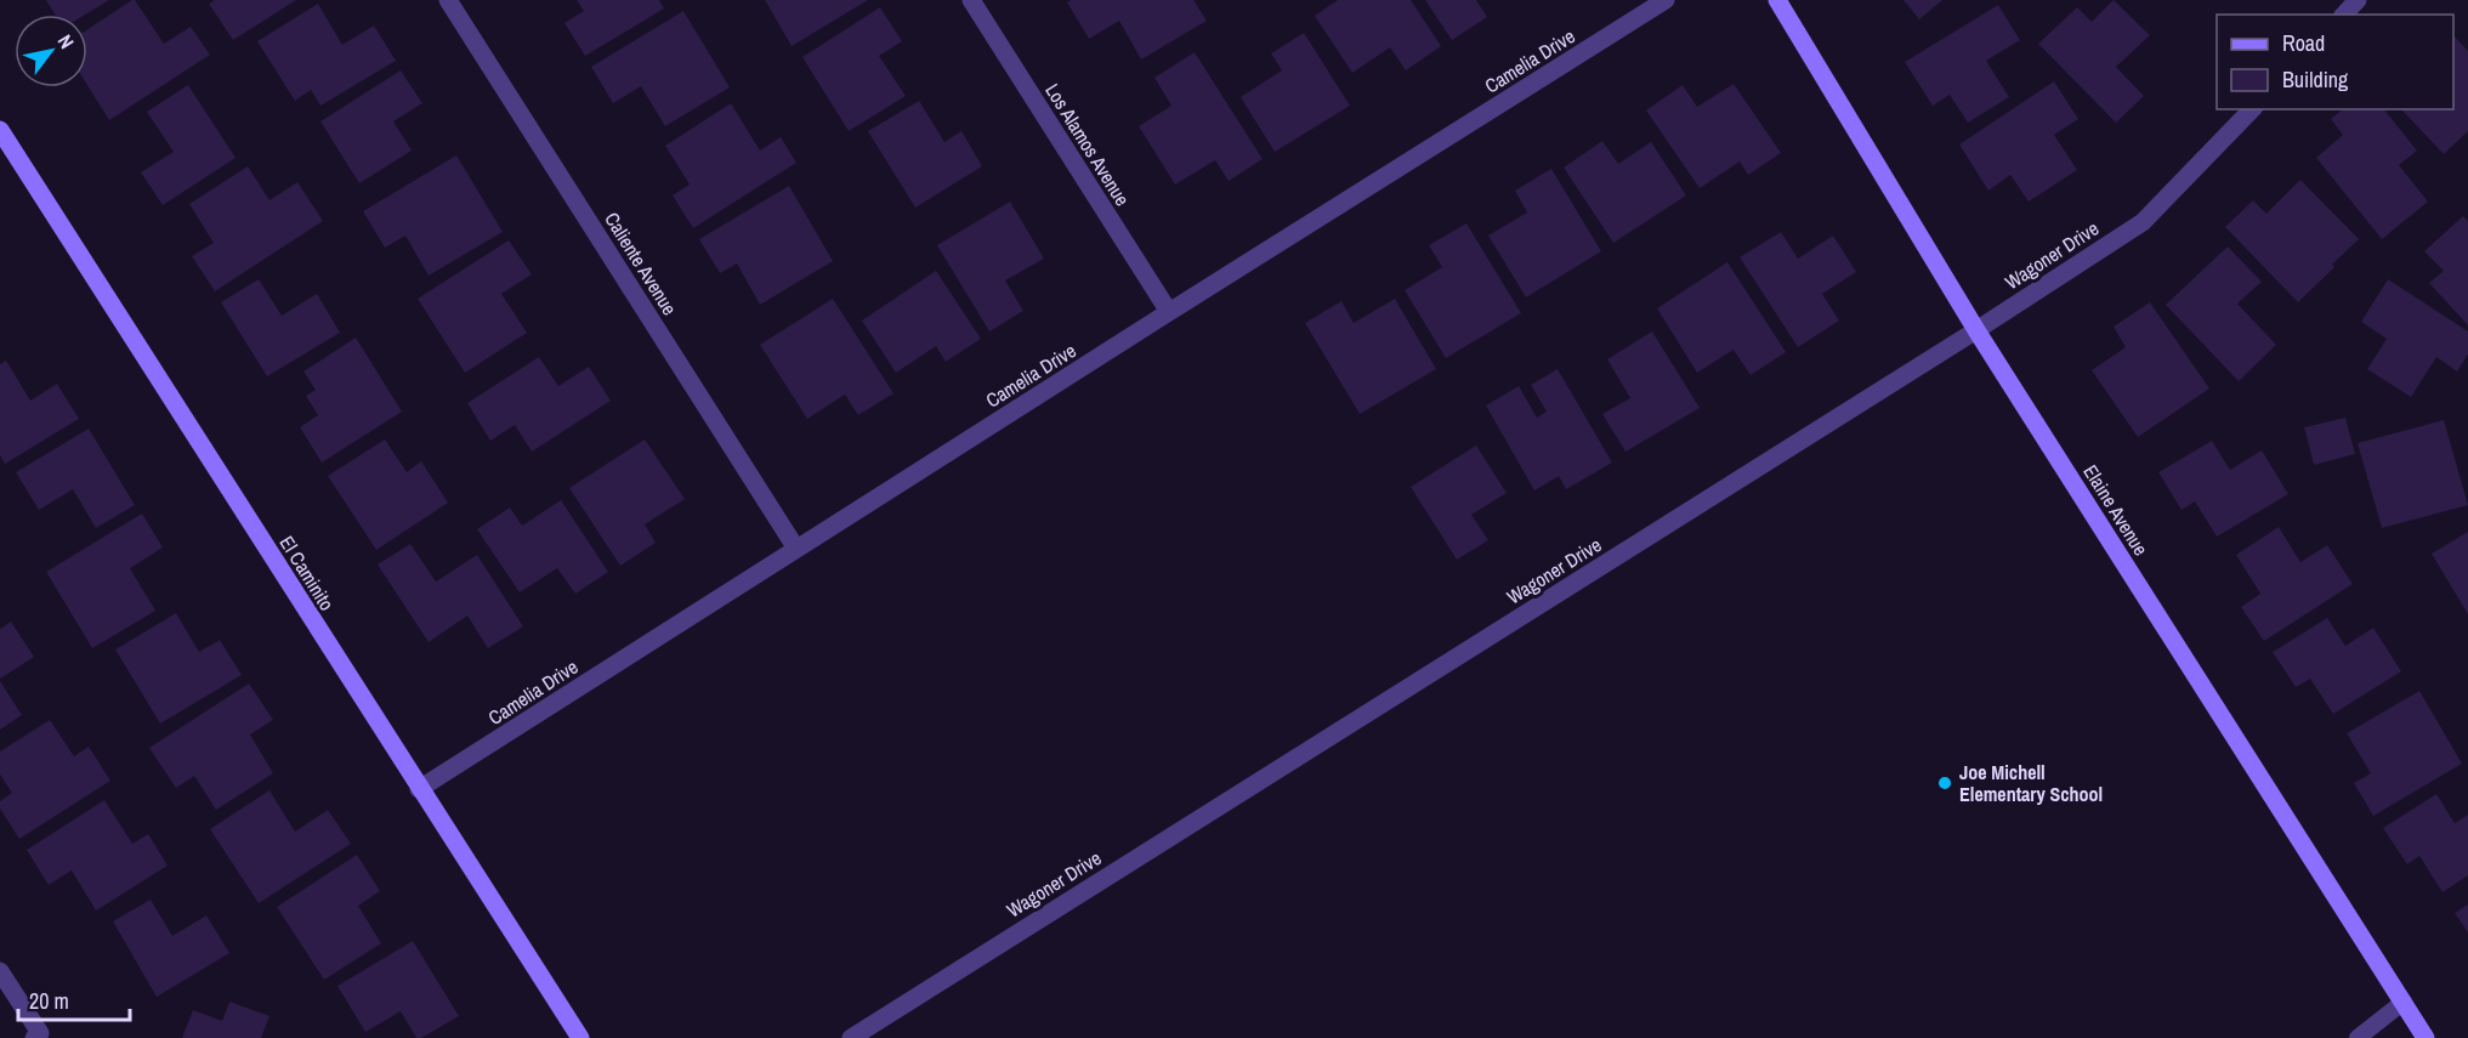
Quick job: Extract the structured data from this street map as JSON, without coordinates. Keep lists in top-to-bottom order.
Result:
{
  "streets": {
    "street": [
      "Camelia Drive",
      "Los Alamos Avenue",
      "Wagoner Drive",
      "Caliente Avenue",
      "Elaine Avenue",
      "El Caminito"
    ]
  },
  "crossings": [
    ["Camelia Drive", "Los Alamos Avenue"],
    ["Camelia Drive", "Caliente Avenue"],
    ["Camelia Drive", "El Caminito"],
    ["Wagoner Drive", "Elaine Avenue"]
  ],
  "places": ["Joe Michell Elementary School"],
  "legend": ["Road", "Building"],
  "scale_bar": "20 m",
  "north": "top right"
}
